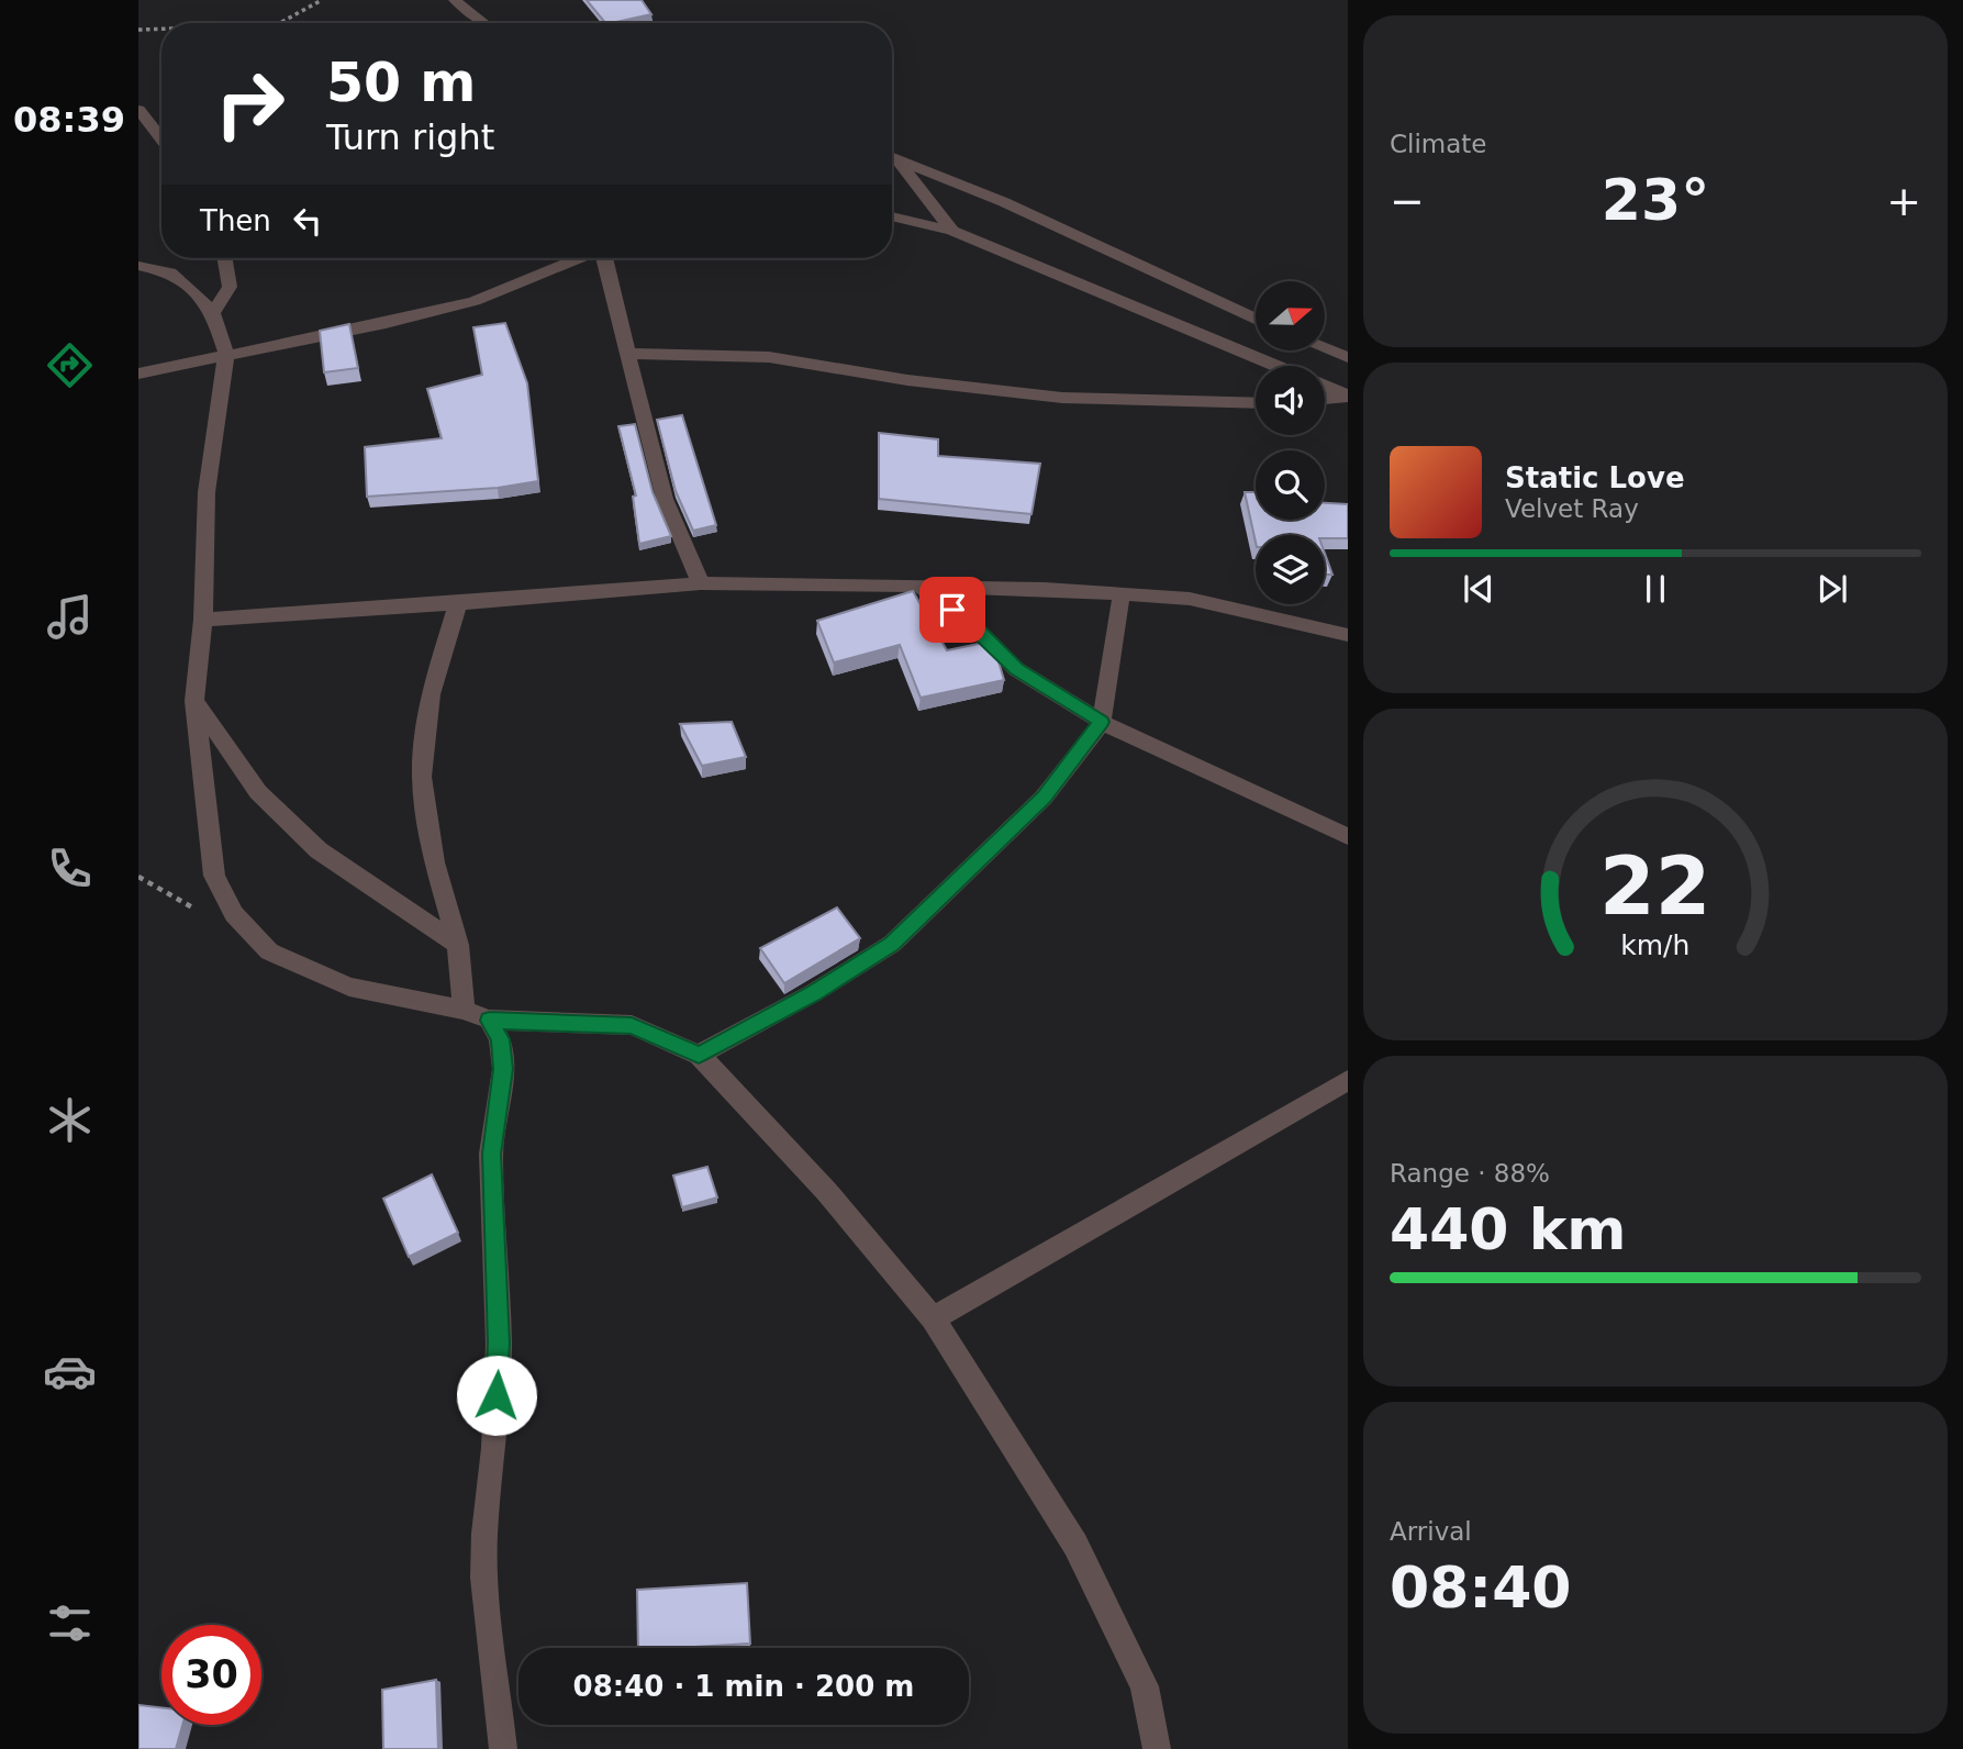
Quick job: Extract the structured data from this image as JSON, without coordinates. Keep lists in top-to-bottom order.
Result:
{
  "north": "right",
  "page": {
    "tabs": "08:39",
    "tile": [
      "Climate",
      ["Range · 88%", "440 km"],
      ["Arrival", "08:40"]
    ],
    "turn": ["50 m", "Turn right"],
    "heat": ["−", "23°", "+"],
    "then": "Then",
    "song": ["Static Love", "Velvet Ray"],
    "limit": "30",
    "trip": "08:40 · 1 min · 200 m",
    "gauge": ["22", "km/h"]
  }
}
